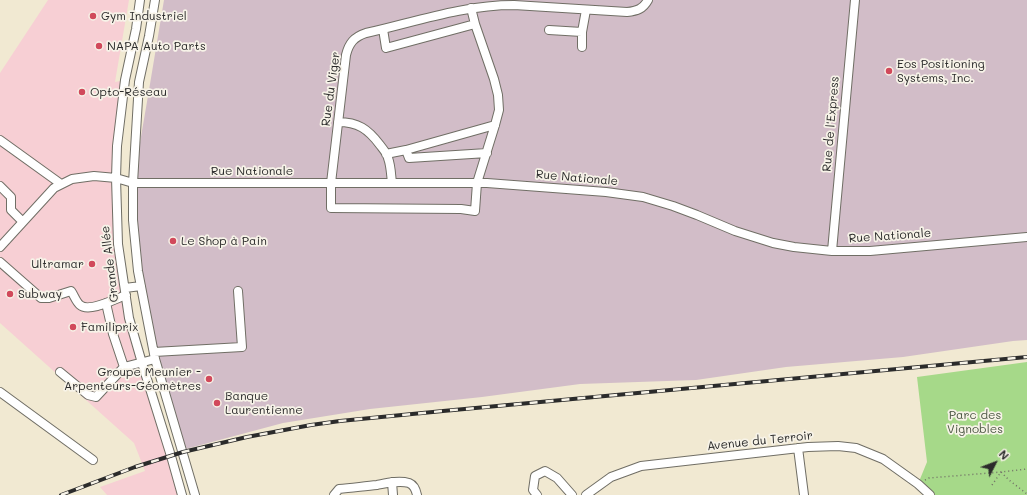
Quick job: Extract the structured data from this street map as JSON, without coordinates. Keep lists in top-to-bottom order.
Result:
{
  "streets": {
    "street": [
      "Rue du Viger",
      "Rue de l'Express",
      "Rue Nationale",
      "Grande Allée",
      "Avenue du Terroir"
    ]
  },
  "crossings": [
    ["Rue du Viger", "Rue Nationale"],
    ["Rue de l'Express", "Rue Nationale"],
    ["Rue Nationale", "Grande Allée"]
  ],
  "parks": ["Parc des Vignobles"],
  "places": [
    "Gym Industriel",
    "NAPA Auto Parts",
    "Eos Positioning Systems, Inc.",
    "Opto-Réseau",
    "Le Shop à Pain",
    "Ultramar",
    "Subway",
    "Familiprix",
    "Groupe Meunier - Arpenteurs-Géomètres",
    "Banque Laurentienne"
  ],
  "north": "top right"
}
